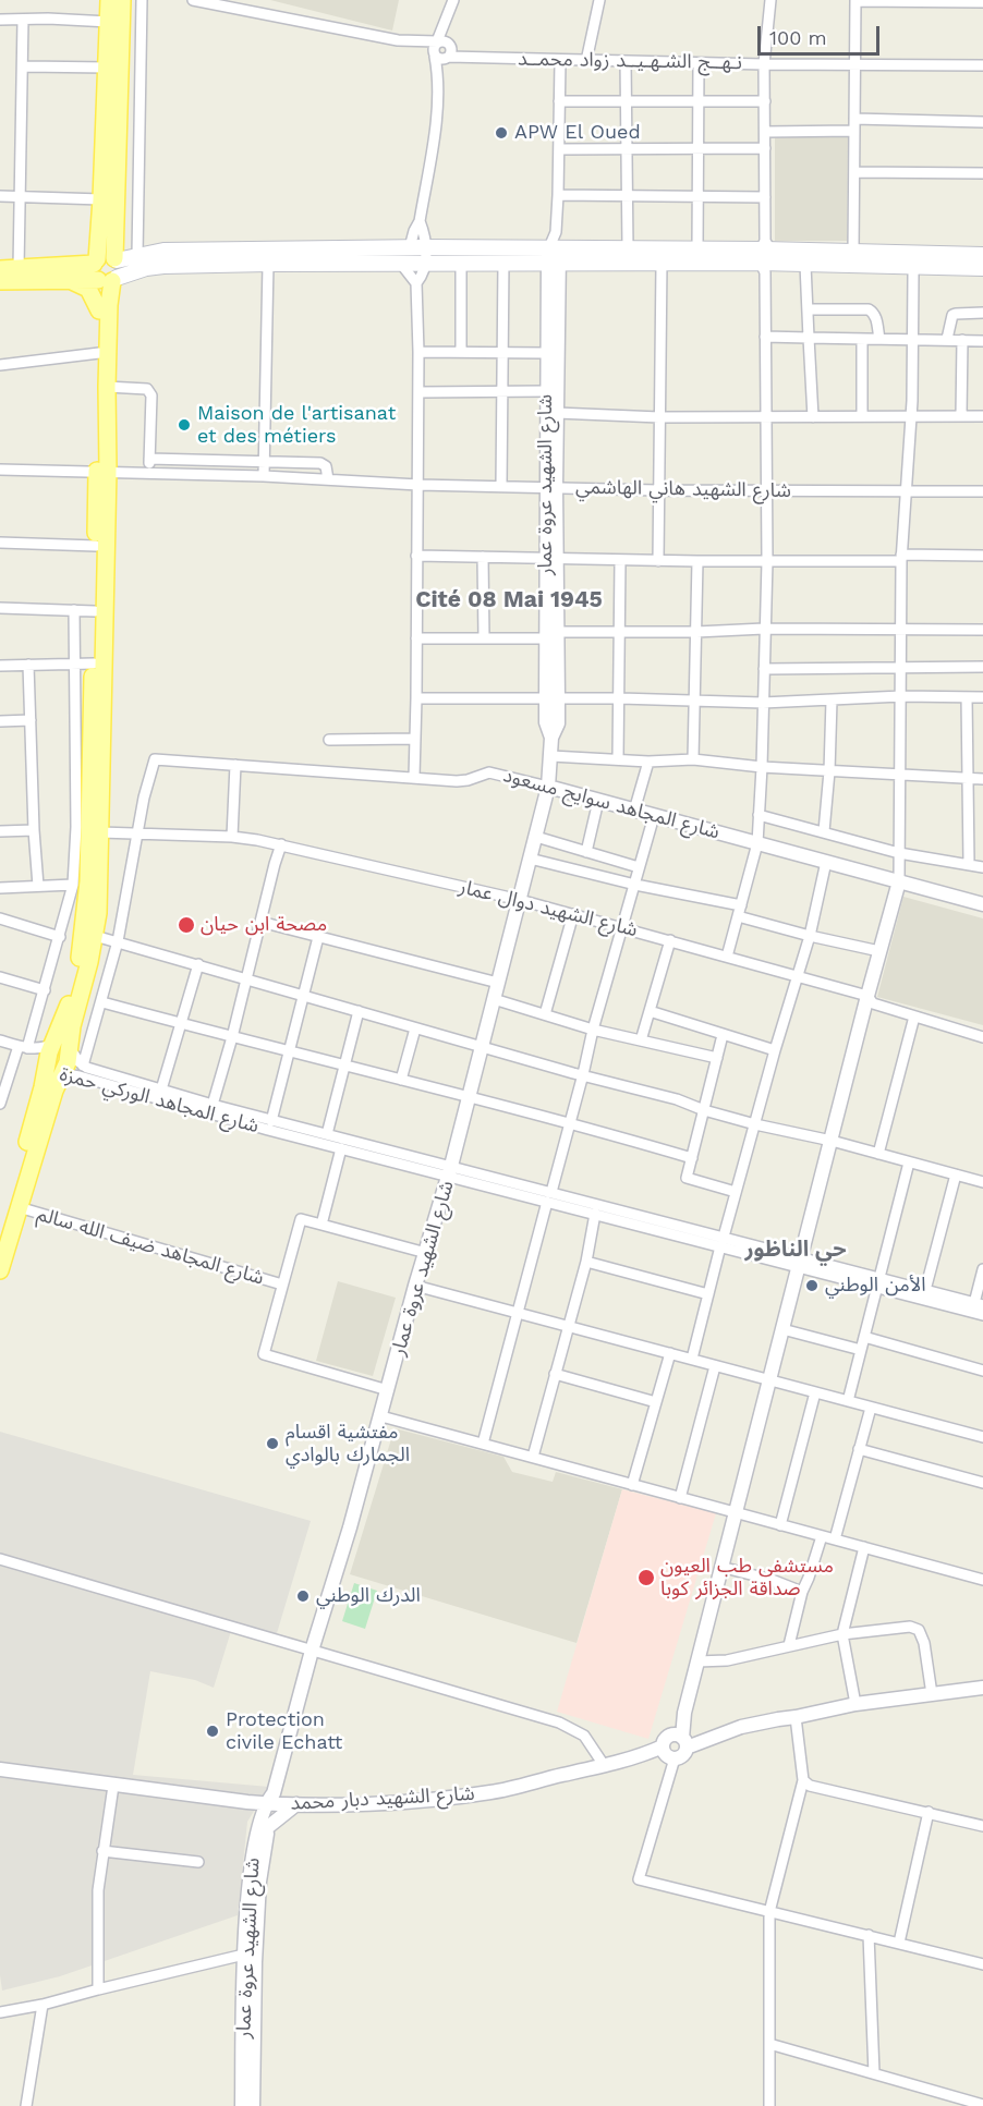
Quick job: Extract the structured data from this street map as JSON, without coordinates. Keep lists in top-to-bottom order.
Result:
{
  "streets": {
    "street": [
      "نـهــج الشـهـيــد زواد محمــد",
      "شارع الشهيد عروة عمار",
      "شارع الشهيد هاني الهاشمي",
      "شارع المجاهد سوايح مسعود",
      "شارع الشهيد دوال عمار",
      "شارع المجاهد الوركي حمزة",
      "شارع المجاهد ضيف الله سالم",
      "شارع الشهيد دبار محمد"
    ]
  },
  "crossings": [
    ["نـهــج الشـهـيــد زواد محمــد", "شارع الشهيد عروة عمار"],
    ["شارع الشهيد عروة عمار", "شارع الشهيد هاني الهاشمي"],
    ["شارع الشهيد عروة عمار", "شارع المجاهد سوايح مسعود"],
    ["شارع الشهيد عروة عمار", "شارع الشهيد دوال عمار"],
    ["شارع الشهيد عروة عمار", "شارع المجاهد الوركي حمزة"],
    ["شارع الشهيد عروة عمار", "شارع الشهيد دبار محمد"],
    ["شارع المجاهد سوايح مسعود", "شارع الشهيد دوال عمار"]
  ],
  "districts": ["Cité 08 Mai 1945", "حي الناظور"],
  "places": [
    "APW El Oued",
    "Maison de l'artisanat et des métiers",
    "مصحة ابن حيان",
    "الأمن الوطني",
    "مفتشية اقسام الجمارك بالوادي",
    "مستشفى طب العيون صداقة الجزائر كوبا",
    "الدرك الوطني",
    "Protection civile Echatt"
  ],
  "scale_bar": "100 m"
}
